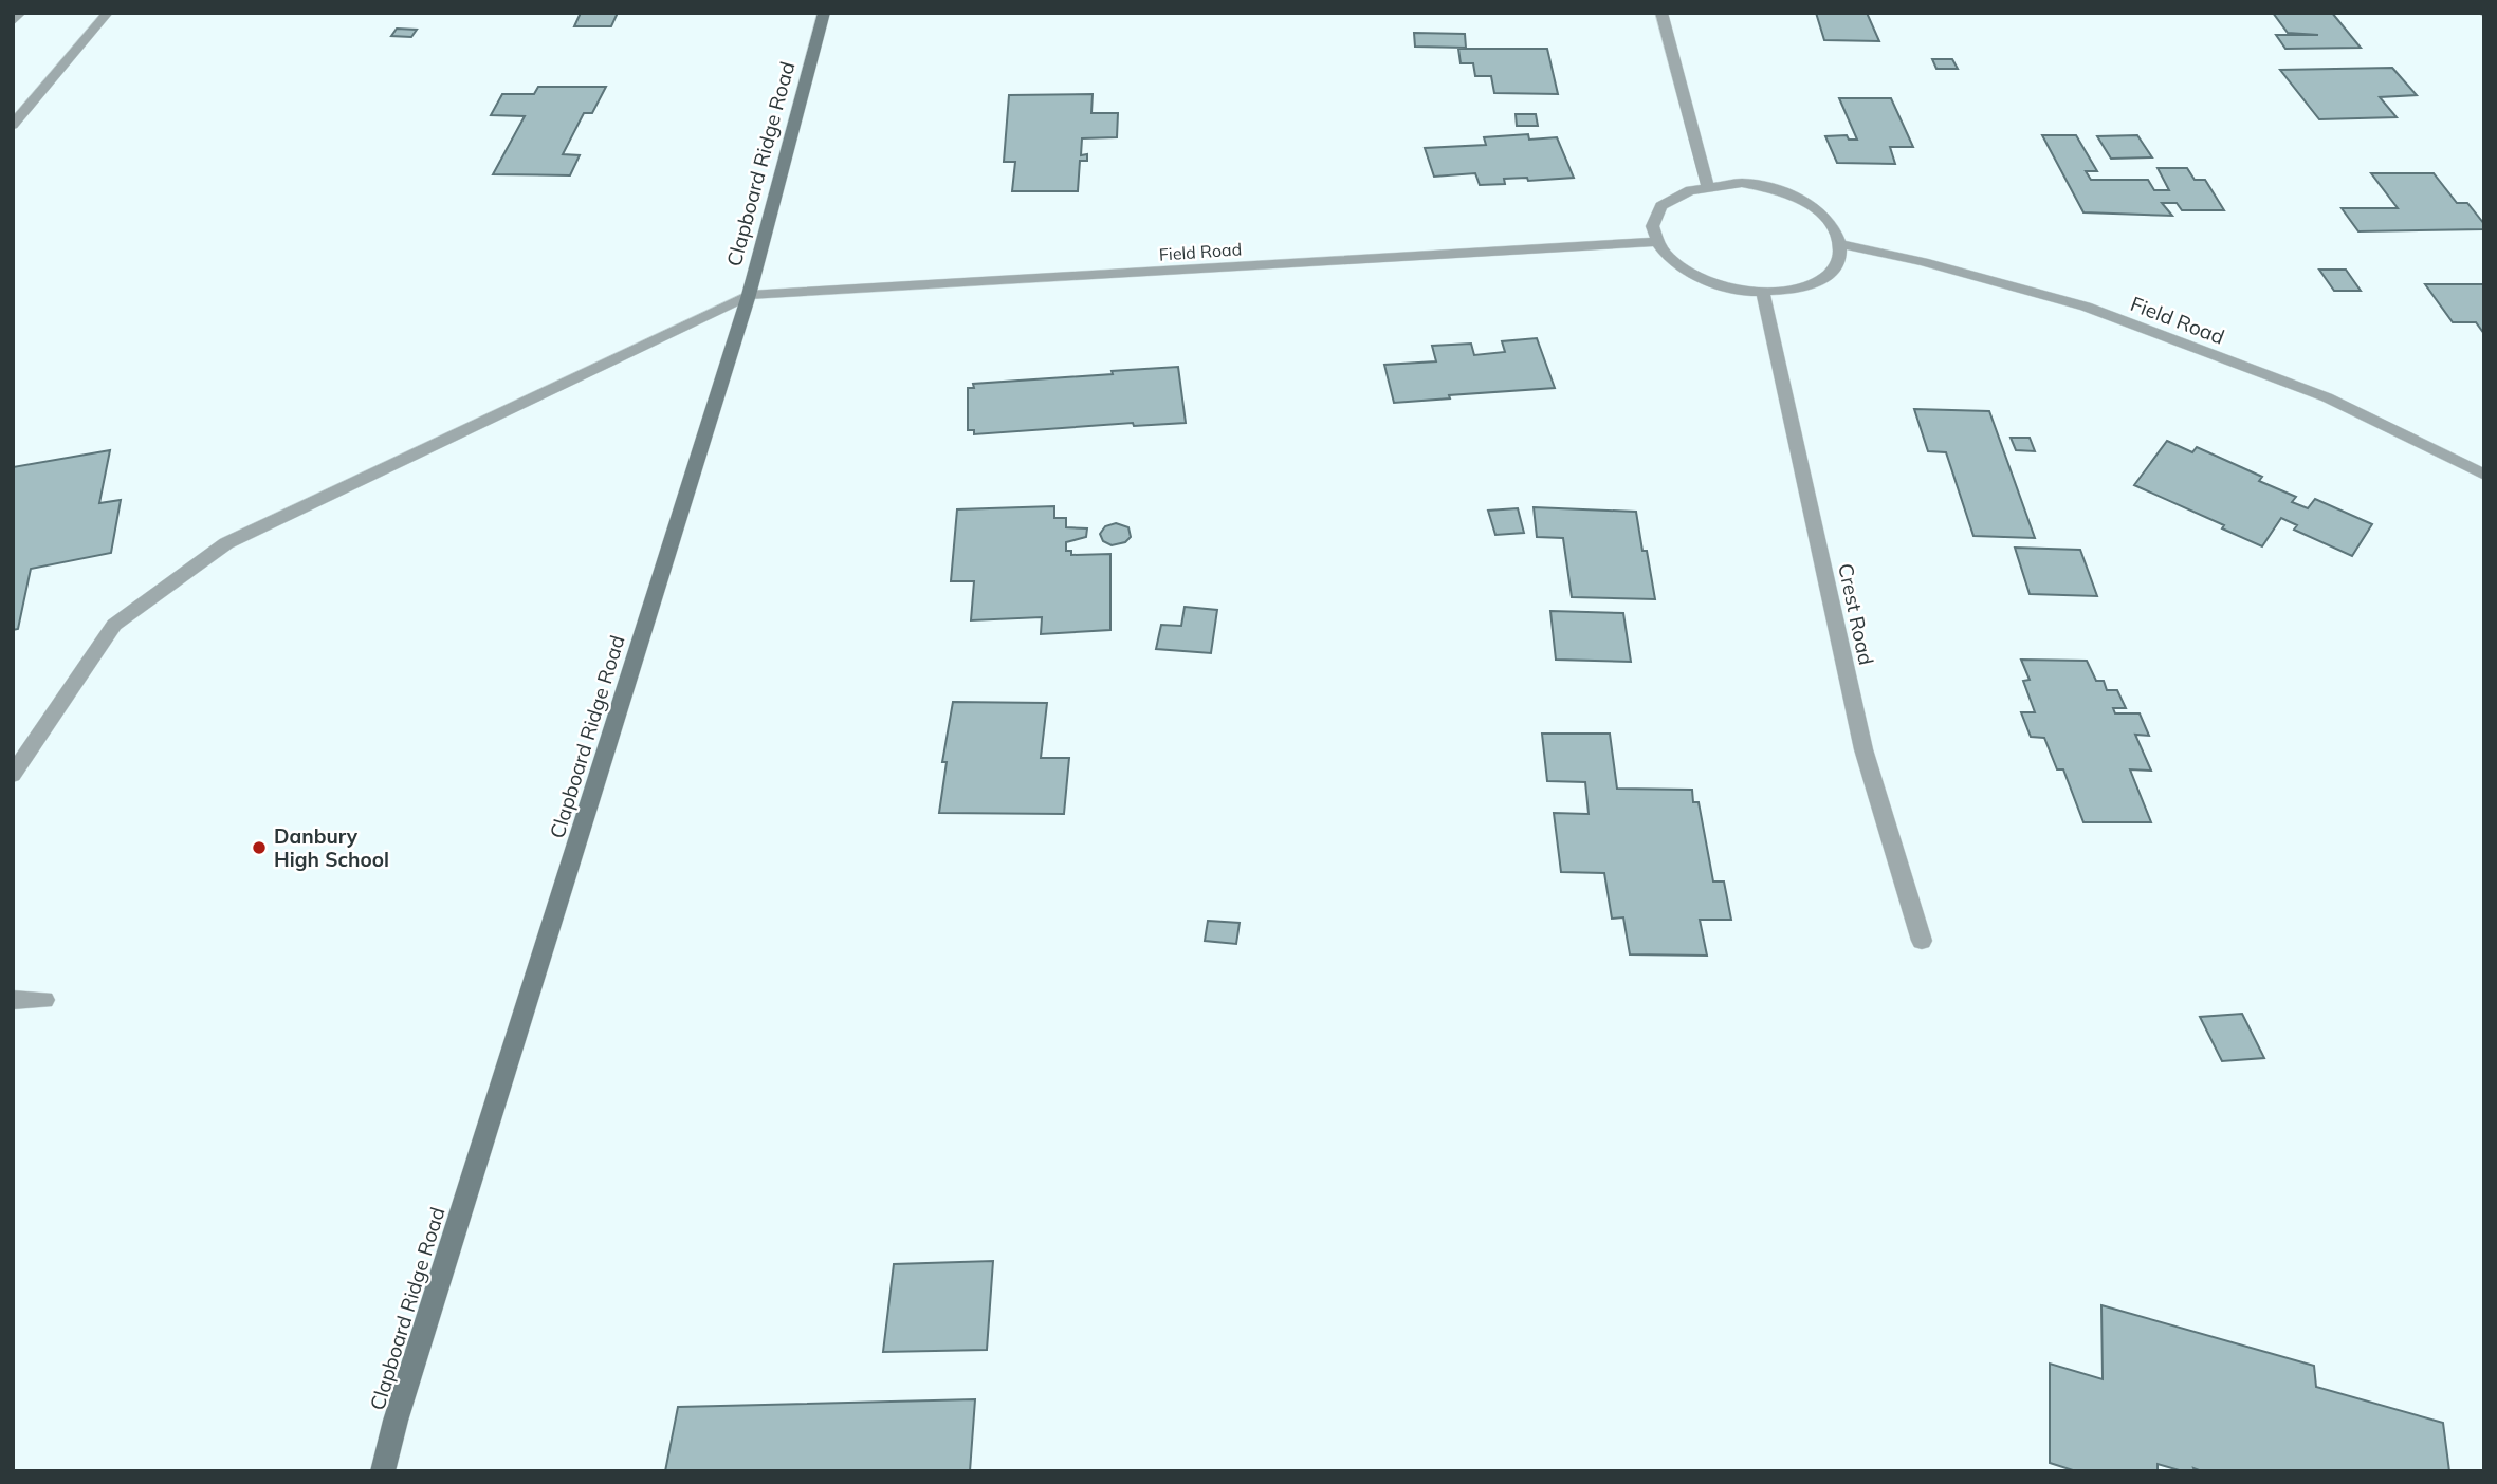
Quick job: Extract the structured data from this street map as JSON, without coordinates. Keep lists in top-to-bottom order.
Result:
{
  "streets": {
    "main road": ["Clapboard Ridge Road"],
    "street": ["Field Road", "Crest Road"]
  },
  "crossings": [
    ["Clapboard Ridge Road", "Field Road"],
    ["Field Road", "Crest Road"]
  ],
  "places": ["Danbury High School"]
}
